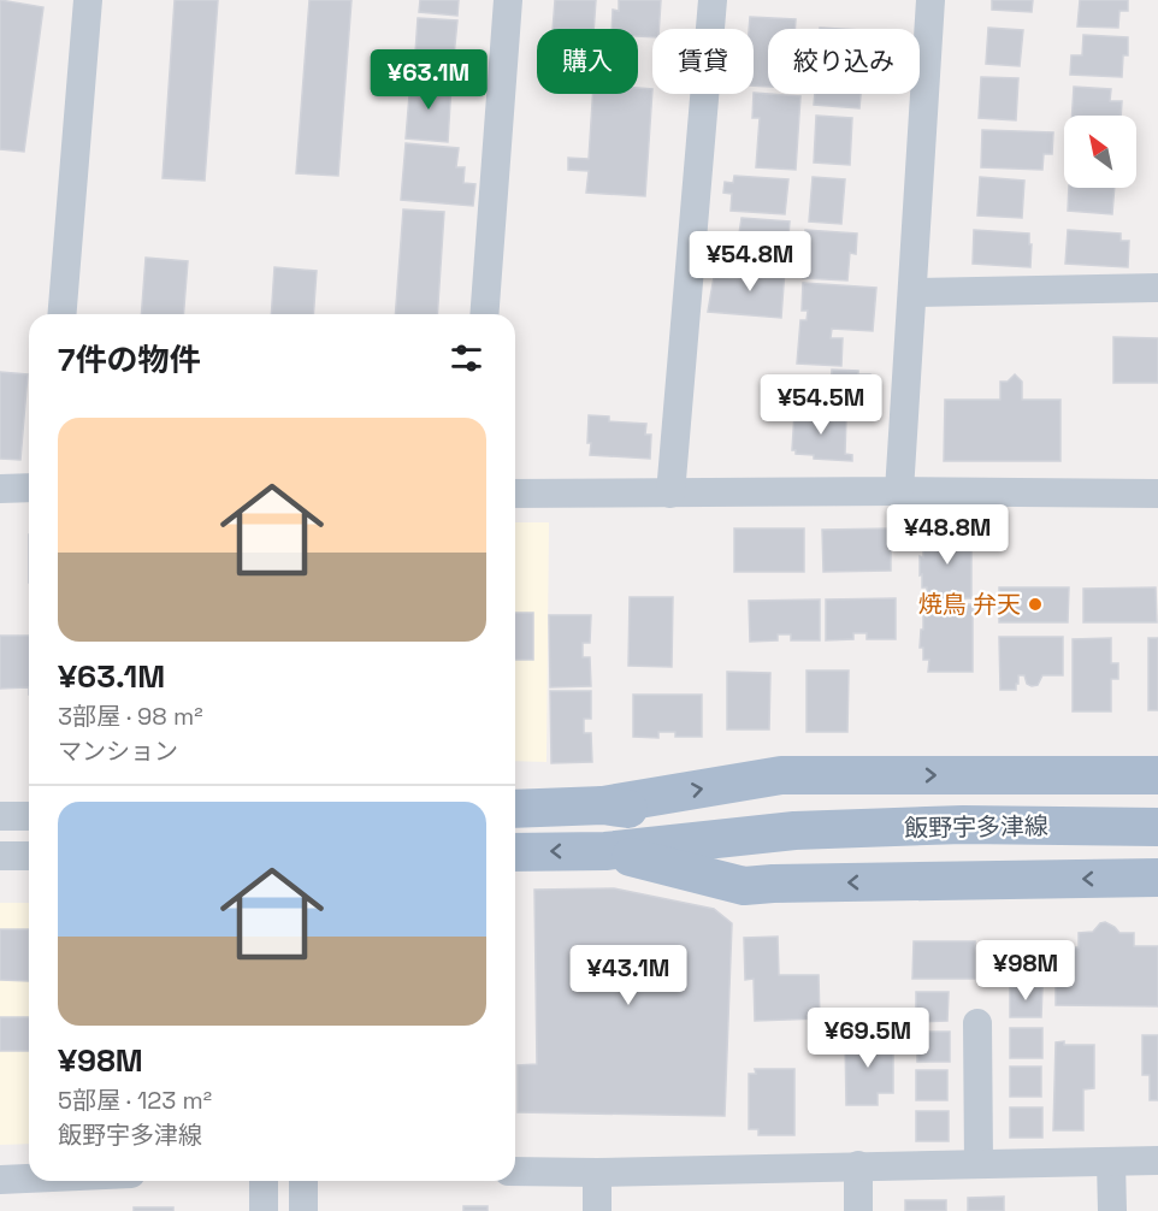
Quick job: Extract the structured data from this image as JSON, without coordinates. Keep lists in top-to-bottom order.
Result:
{
  "streets": {
    "main road": ["飯野宇多津線"]
  },
  "places": ["焼鳥 弁天"],
  "north": "top left",
  "page": {
    "chip": ["購入", "賃貸", "絞り込み"],
    "price": [
      "¥63.1M",
      "¥54.8M",
      "¥54.5M",
      "¥48.8M",
      "¥98M",
      "¥43.1M",
      "¥69.5M"
    ],
    "heading": "7件の物件",
    "list": [
      {
        "name": "¥63.1M",
        "note": "3部屋 · 98 m² · マンション"
      },
      {
        "name": "¥98M",
        "note": "5部屋 · 123 m² · 飯野宇多津線"
      }
    ]
  }
}
